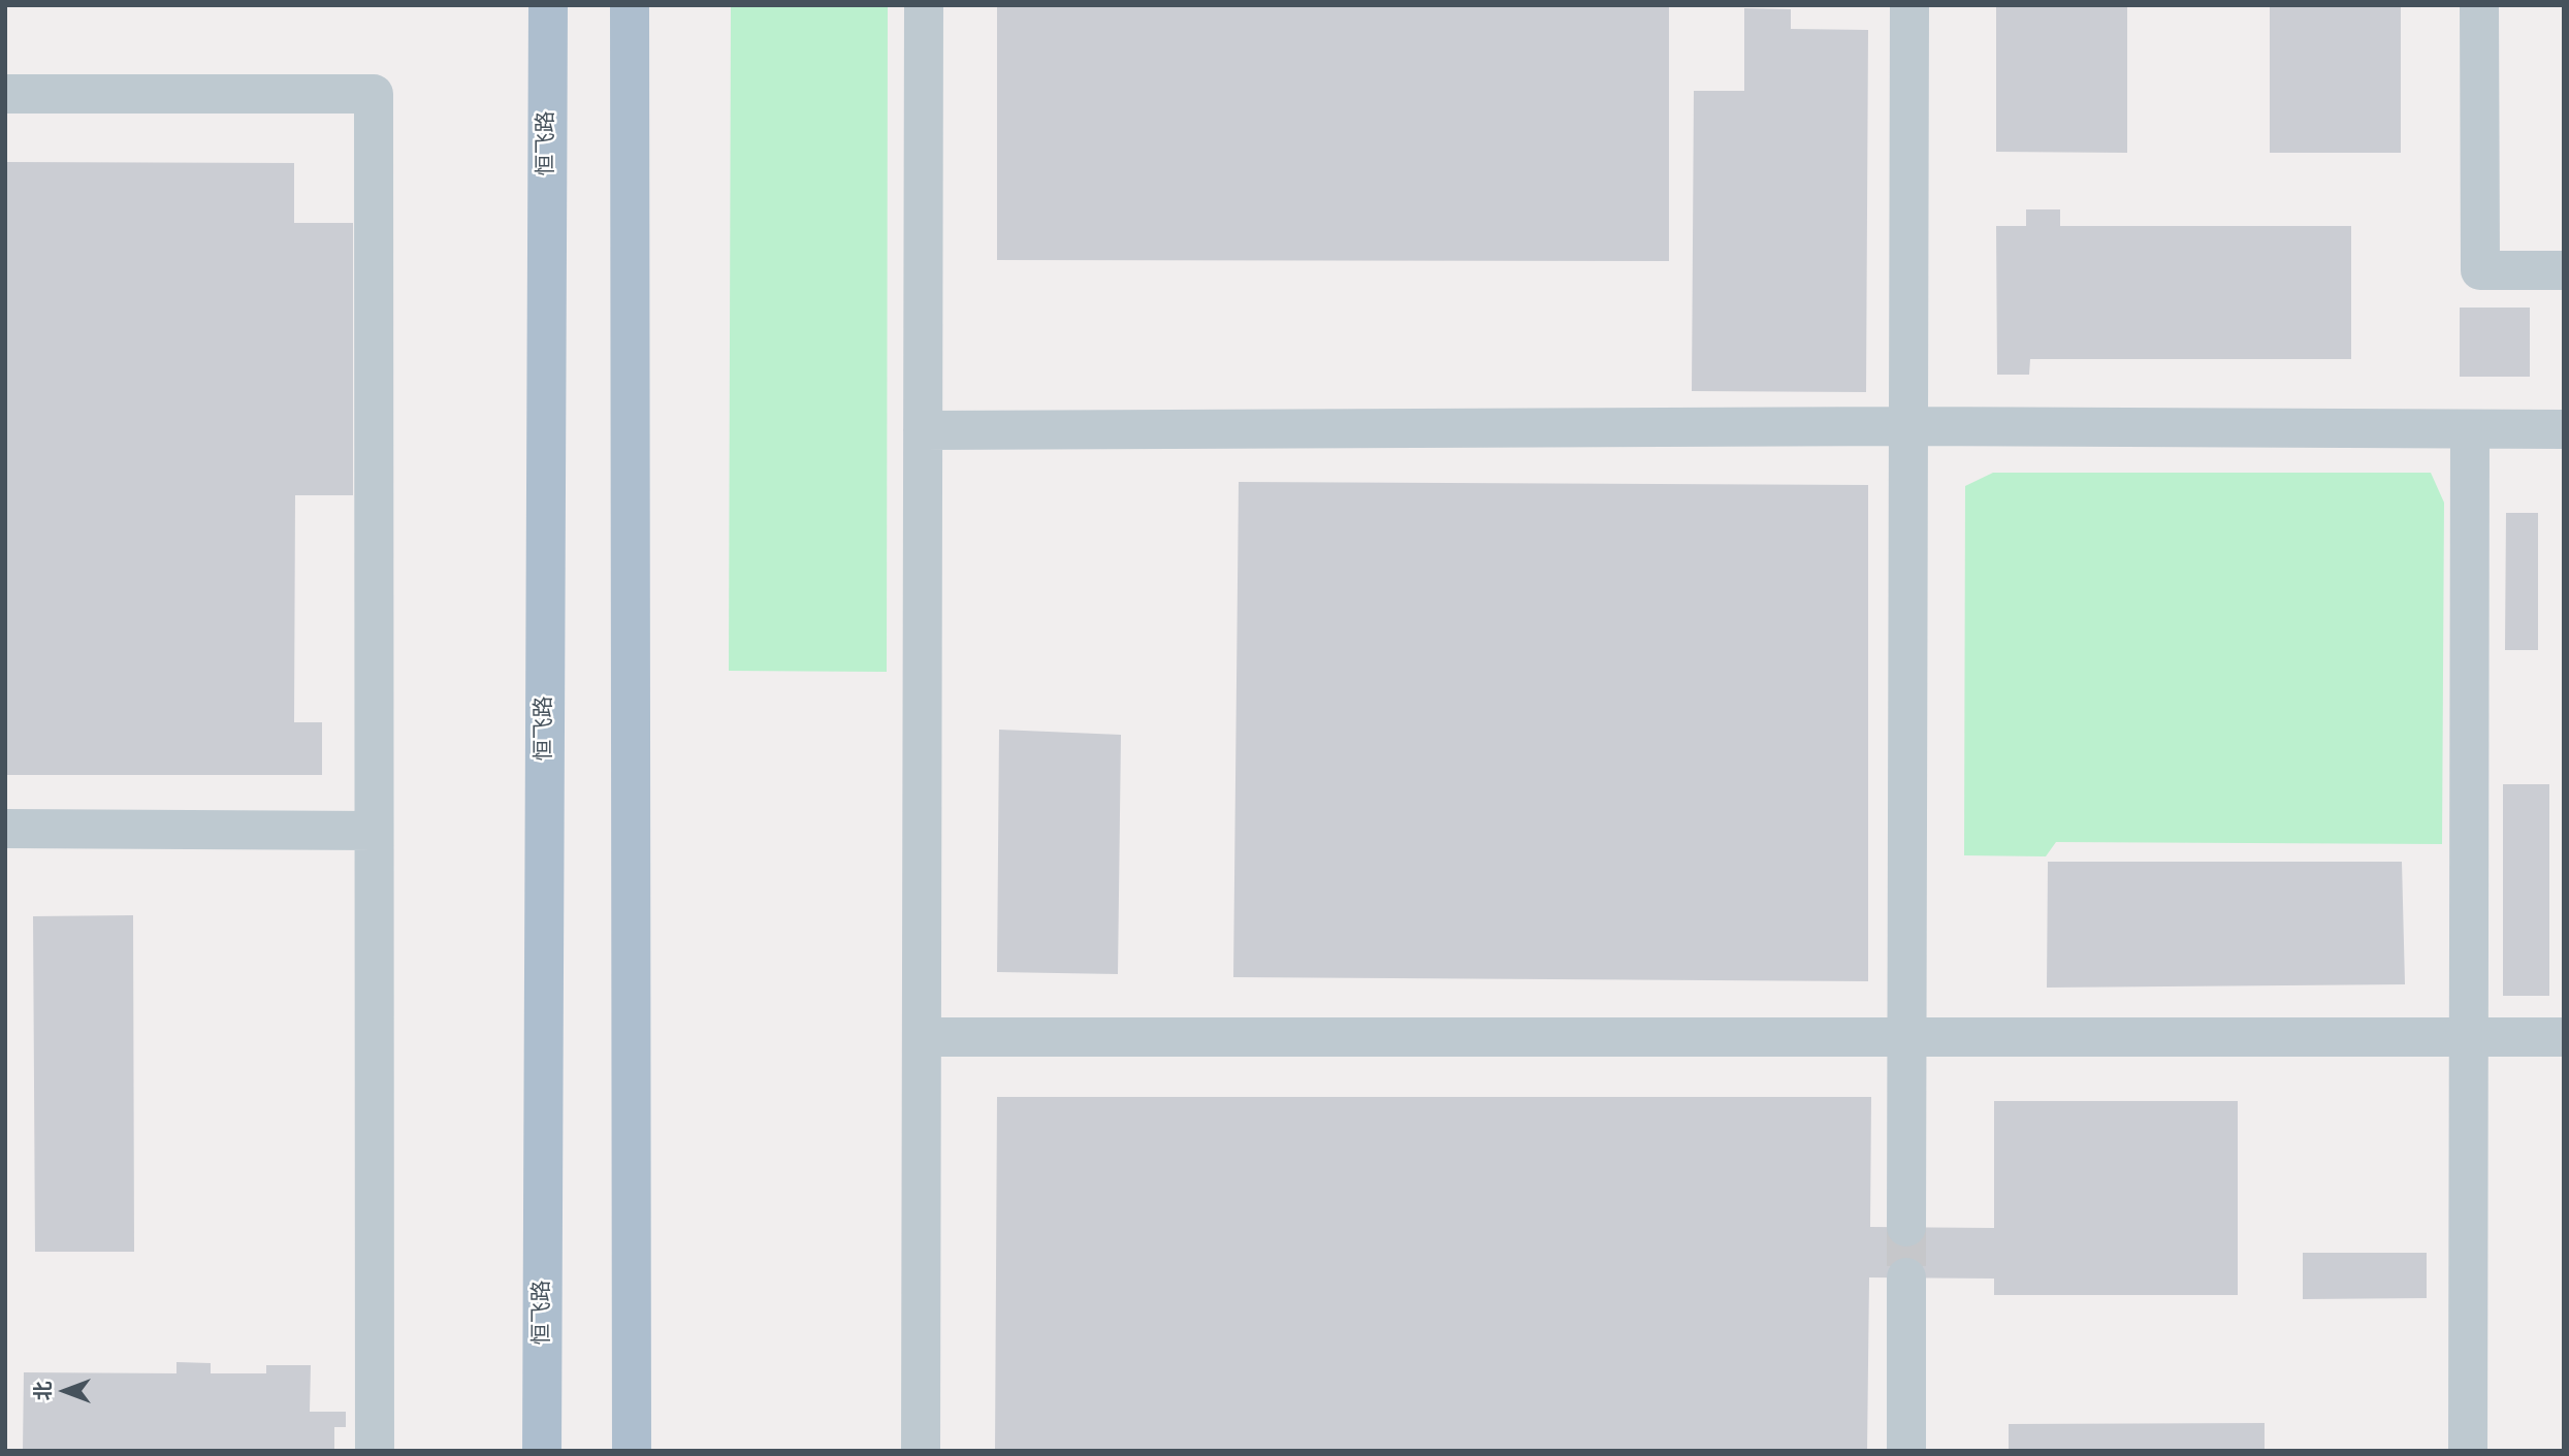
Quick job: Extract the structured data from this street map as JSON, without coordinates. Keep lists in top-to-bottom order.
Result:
{
  "streets": {
    "main road": ["恒飞路"]
  },
  "north": "left"
}
